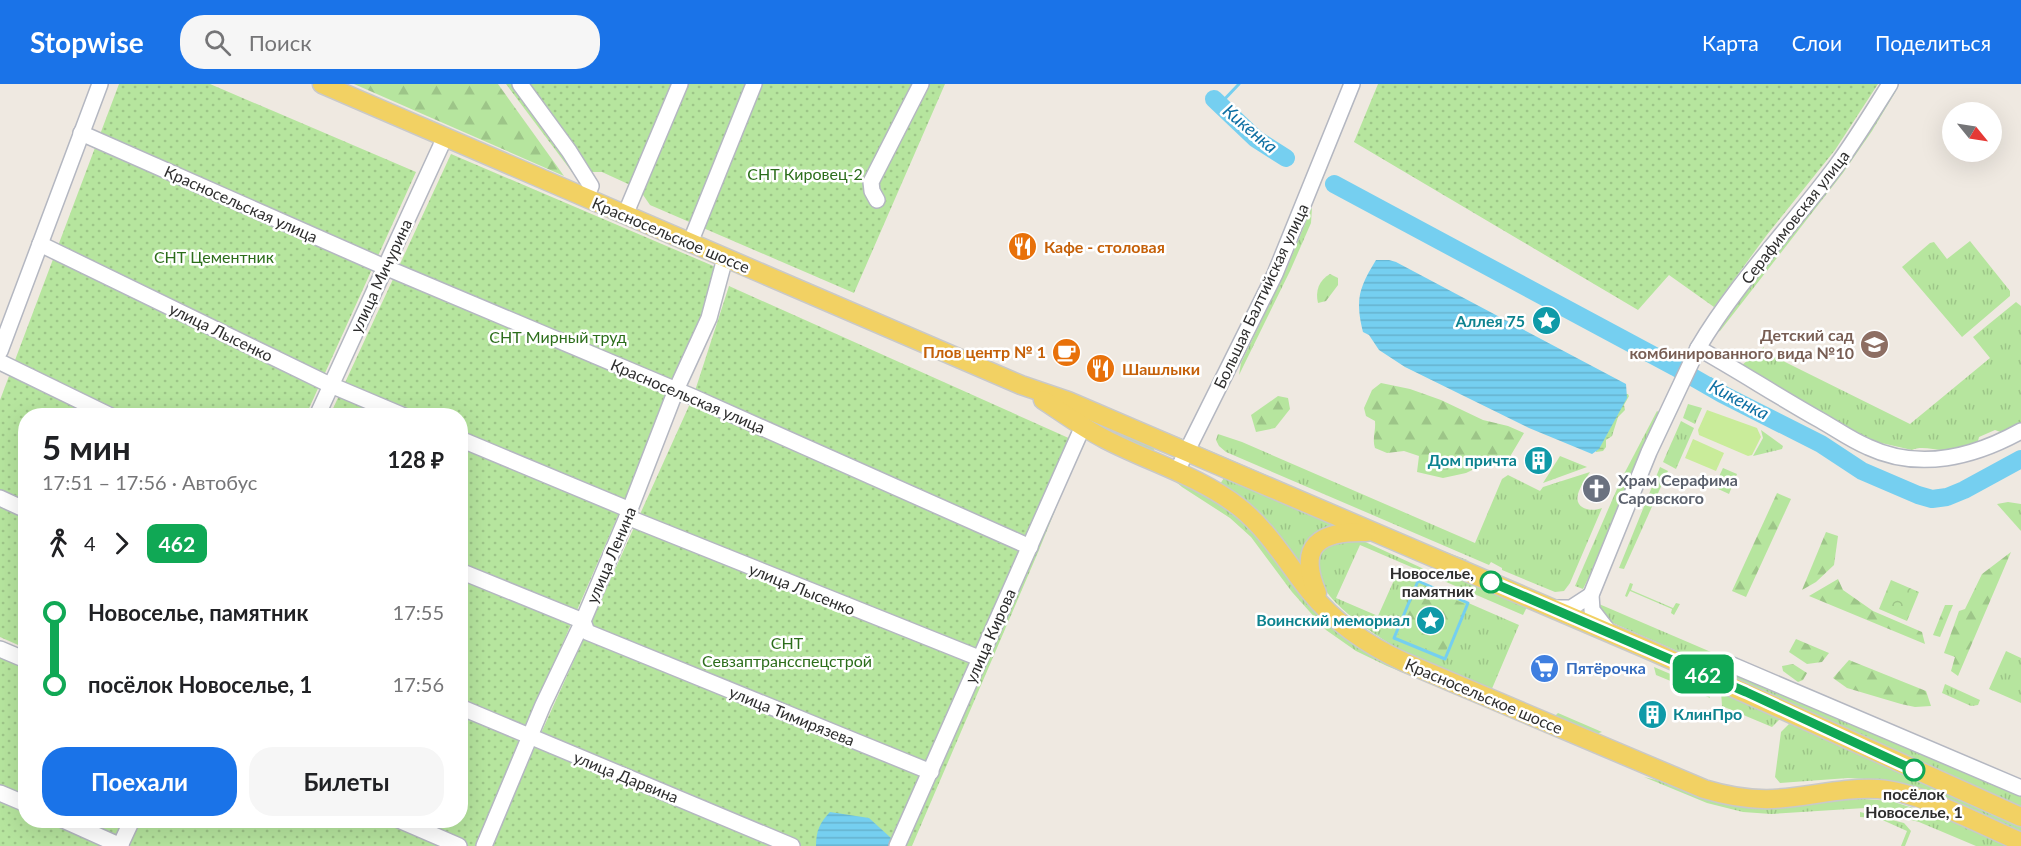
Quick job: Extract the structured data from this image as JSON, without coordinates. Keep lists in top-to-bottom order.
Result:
{
  "streets": {
    "main road": ["Красносельское шоссе"],
    "street": [
      "Красносельская улица",
      "Серафимовская улица",
      "улица Мичурина",
      "Большая Балтийская улица",
      "улица Лысенко",
      "улица Ленина",
      "улица Кирова",
      "улица Тимирязева",
      "улица Дарвина"
    ]
  },
  "crossings": [
    ["Красносельская улица", "улица Мичурина"],
    ["Красносельская улица", "улица Ленина"],
    ["Красносельская улица", "улица Кирова"],
    ["Красносельское шоссе", "улица Мичурина"],
    ["Красносельское шоссе", "Большая Балтийская улица"],
    ["Красносельское шоссе", "улица Ленина"],
    ["Красносельское шоссе", "улица Кирова"],
    ["улица Мичурина", "улица Лысенко"],
    ["улица Лысенко", "улица Ленина"],
    ["улица Лысенко", "улица Кирова"],
    ["улица Ленина", "улица Тимирязева"],
    ["улица Ленина", "улица Дарвина"],
    ["улица Кирова", "улица Тимирязева"]
  ],
  "water": ["Кикенка"],
  "parks": [
    "СНТ Кировец-2",
    "СНТ Цементник",
    "СНТ Мирный труд",
    "СНТ Севзаптрансспецстрой"
  ],
  "places": {
    "restaurant": ["Кафе - столовая", "Шашлыки"],
    "place": ["Аллея 75", "Воинский мемориал"],
    "school or university": ["Детский сад комбинированного вида №10"],
    "cafe": ["Плов центр № 1"],
    "building": ["Дом причта", "КлинПро"],
    "church": ["Храм Серафима Саровского"],
    "other": ["Новоселье, памятник", "посёлок Новоселье, 1"],
    "supermarket": ["Пятёрочка"]
  },
  "lines": ["bus line 462"],
  "north": "bottom right",
  "page": {
    "header": "Stopwise",
    "search": "Поиск",
    "nav": ["Карта", "Слои", "Поделиться"],
    "on_map": "462",
    "heading": ["5 мин", "17:51 – 17:56 · Автобус", "128 ₽"],
    "legs": ["4", "462"],
    "list": [
      {
        "name": "Новоселье, памятник",
        "value": "17:55"
      },
      {
        "name": "посёлок Новоселье, 1",
        "value": "17:56"
      }
    ],
    "buttons": ["Поехали", "Билеты"]
  }
}
